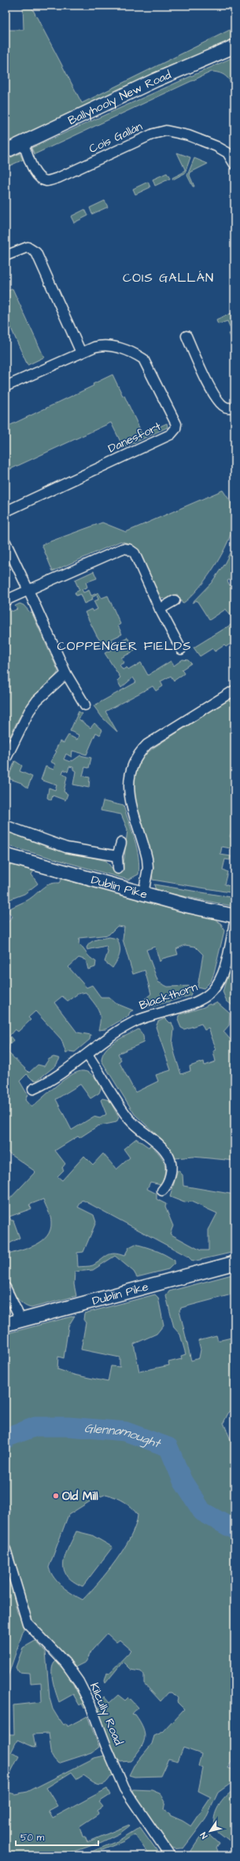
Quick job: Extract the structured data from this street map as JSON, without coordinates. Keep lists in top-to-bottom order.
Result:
{
  "streets": {
    "street": [
      "Ballyhooly New Road",
      "Cois Gallán",
      "Danesfort",
      "Dublin Pike",
      "Blackthorn",
      "Kilcully Road"
    ]
  },
  "crossings": [
    ["Ballyhooly New Road", "Cois Gallán"]
  ],
  "districts": ["COIS GALLÁN", "COPPENGER FIELDS"],
  "water": ["Glennamought"],
  "places": ["Old Mill"],
  "scale_bar": "50 m",
  "north": "bottom left"
}
